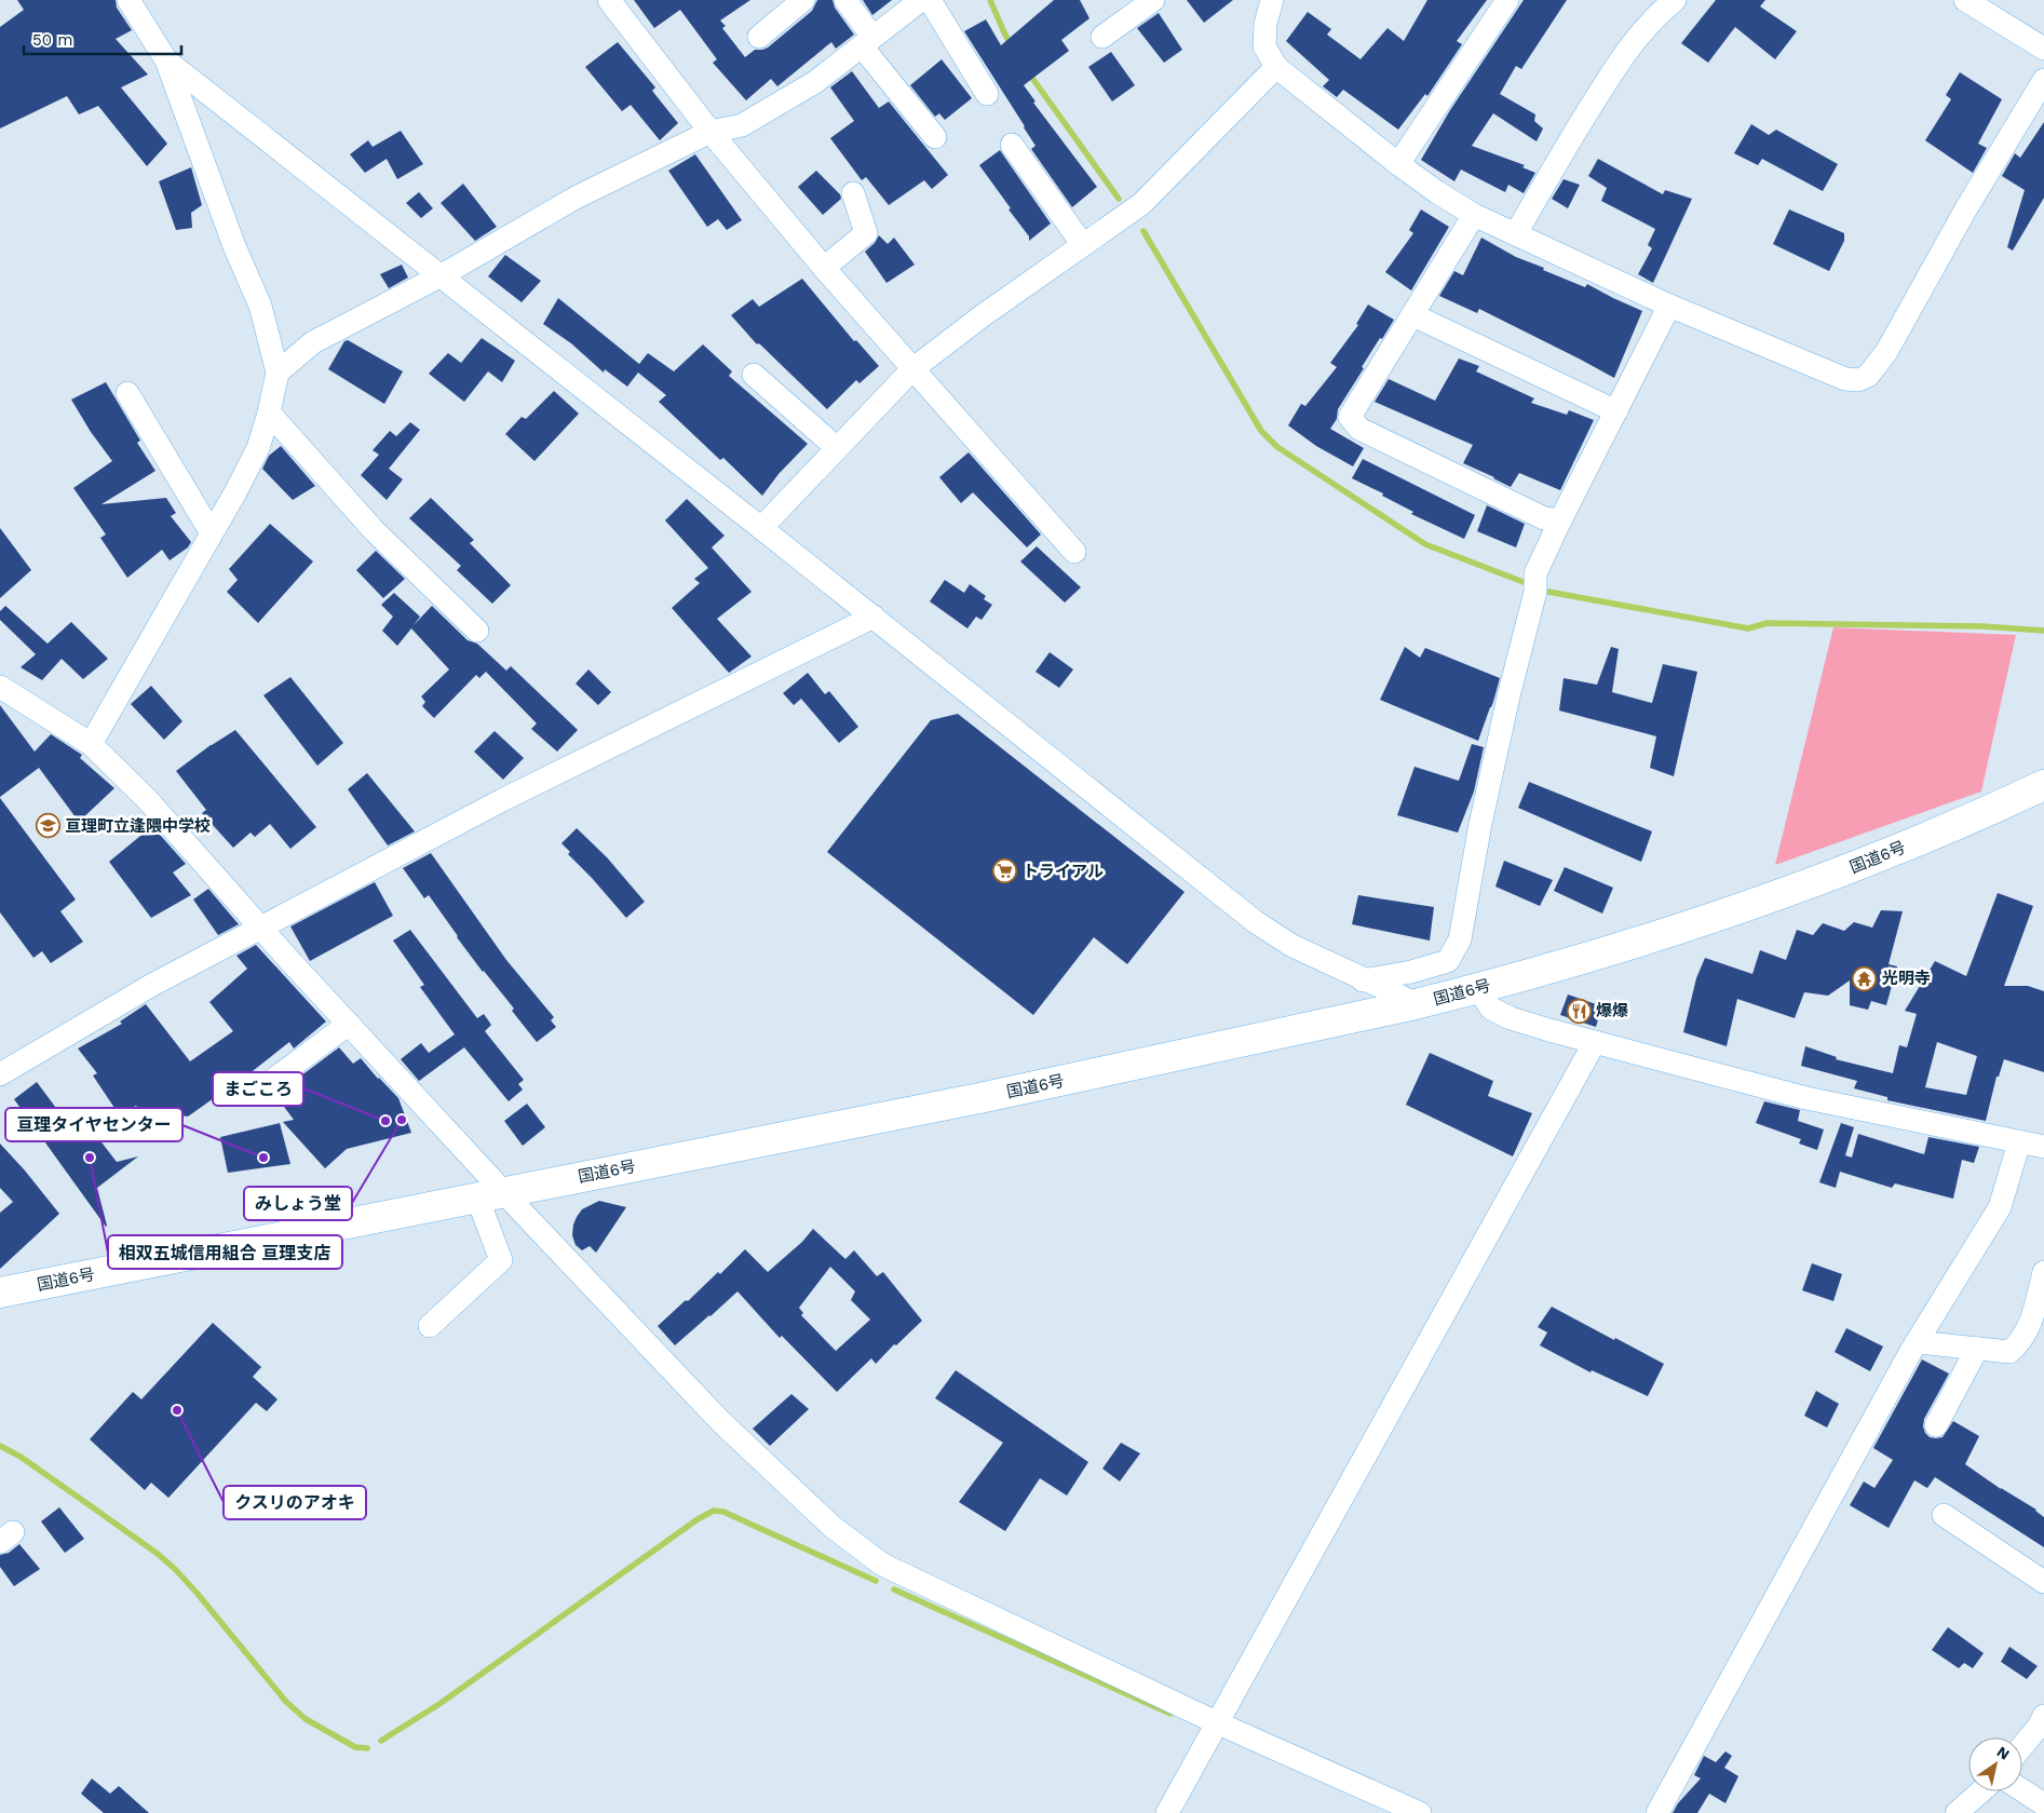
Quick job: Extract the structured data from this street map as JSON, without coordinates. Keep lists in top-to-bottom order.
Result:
{
  "streets": {
    "highway": ["国道6号"]
  },
  "places": {
    "school or university": ["亘理町立逢隈中学校"],
    "supermarket": ["トライアル"],
    "temple": ["光明寺"],
    "restaurant": ["爆爆"],
    "other": [
      "みしょう堂",
      "まごころ",
      "相双五城信用組合 亘理支店",
      "亘理タイヤセンター",
      "クスリのアオキ"
    ]
  },
  "scale_bar": "50 m",
  "north": "top right"
}
